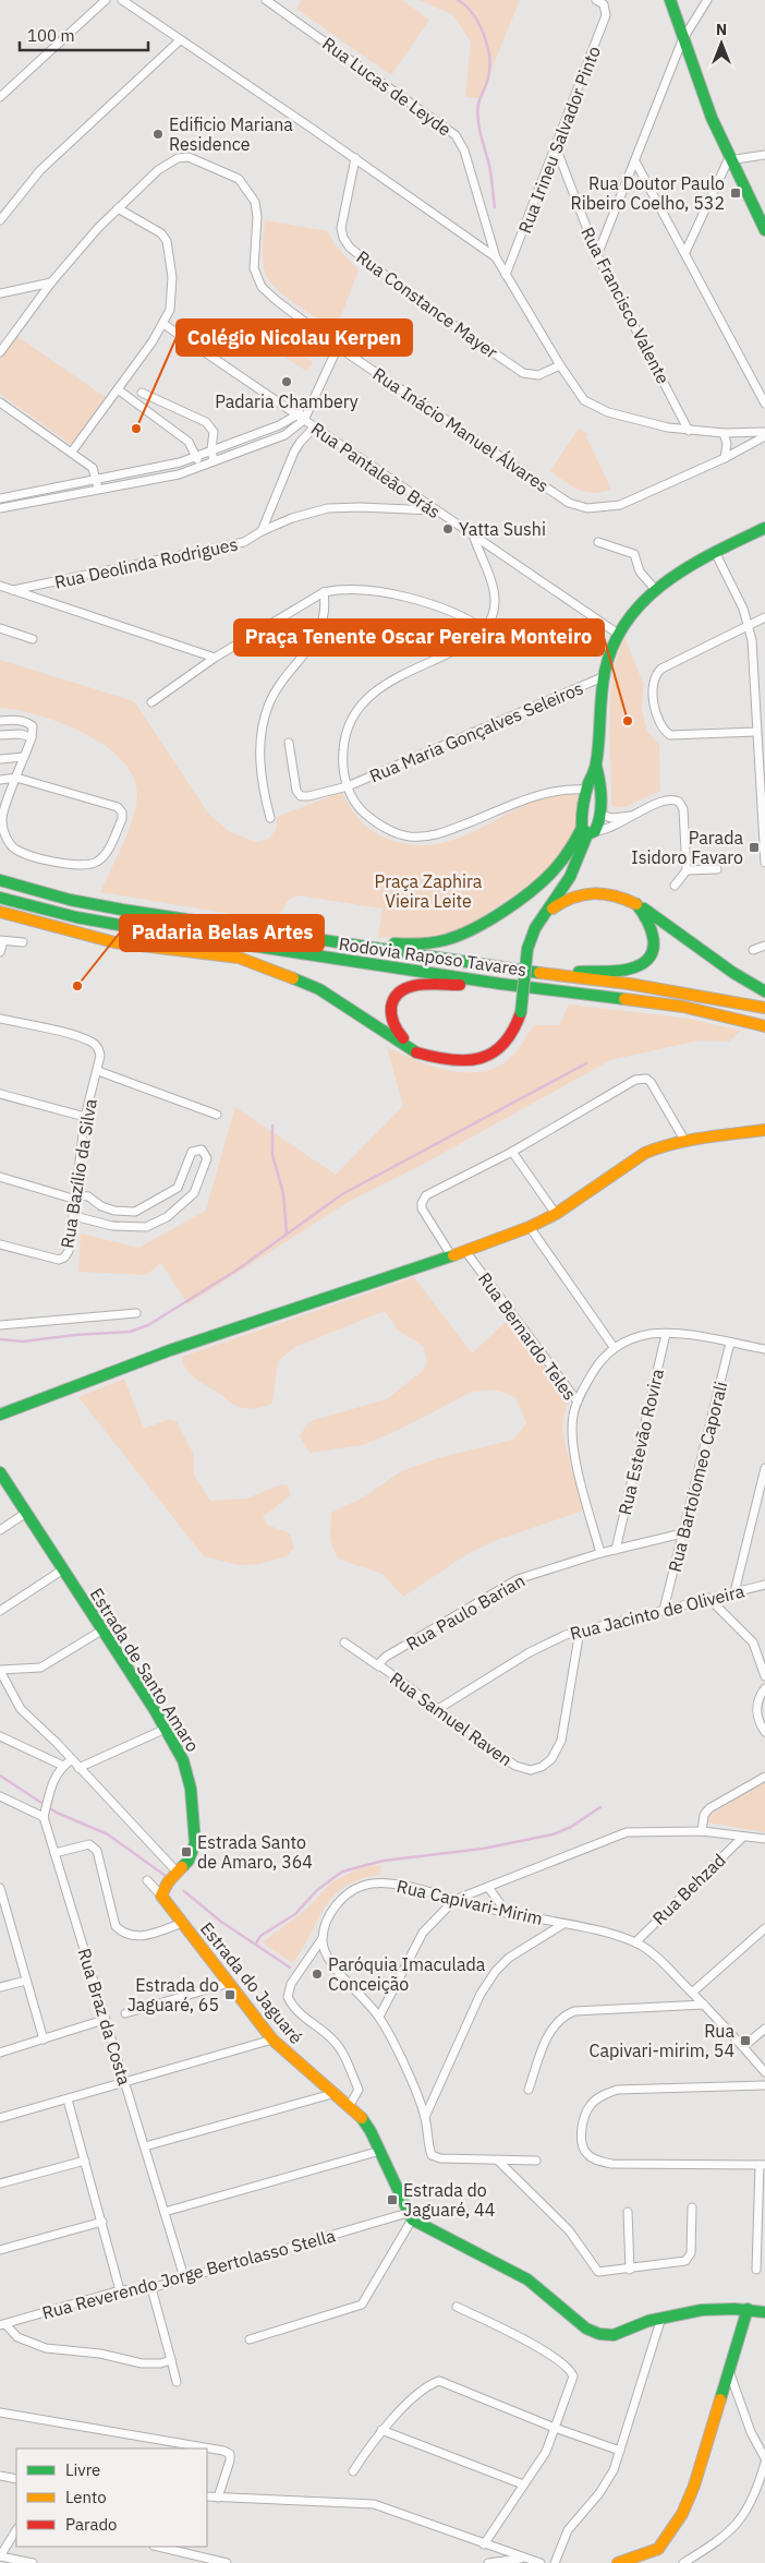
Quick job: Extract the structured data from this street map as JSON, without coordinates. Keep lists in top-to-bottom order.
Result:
{
  "streets": {
    "main road": ["Rodovia Raposo Tavares", "Estrada de Santo Amaro", "Estrada do Jaguaré"],
    "street": [
      "Rua Lucas de Leyde",
      "Rua Irineu Salvador Pinto",
      "Rua Constance Mayer",
      "Rua Francisco Valente",
      "Rua Inácio Manuel Álvares",
      "Rua Pantaleão Brás",
      "Rua Deolinda Rodrigues",
      "Rua Maria Gonçalves Seleiros",
      "Rua Bazílio da Silva",
      "Rua Bernardo Teles",
      "Rua Estevão Rovira",
      "Rua Bartolomeo Caporali",
      "Rua Paulo Barian",
      "Rua Jacinto de Oliveira",
      "Rua Samuel Raven",
      "Rua Behzad",
      "Rua Capivari-Mirim",
      "Rua Braz da Costa",
      "Rua Reverendo Jorge Bertolasso Stella"
    ]
  },
  "crossings": [
    ["Rua Irineu Salvador Pinto", "Rua Francisco Valente"],
    ["Rua Pantaleão Brás", "Rua Deolinda Rodrigues"],
    ["Rua Bernardo Teles", "Rua Paulo Barian"],
    ["Rua Estevão Rovira", "Rua Paulo Barian"],
    ["Rua Bartolomeo Caporali", "Rua Paulo Barian"],
    ["Rua Bartolomeo Caporali", "Rua Jacinto de Oliveira"],
    ["Rua Paulo Barian", "Rua Samuel Raven"],
    ["Rua Jacinto de Oliveira", "Rua Samuel Raven"],
    ["Estrada de Santo Amaro", "Estrada do Jaguaré"],
    ["Rua Behzad", "Rua Capivari-Mirim"],
    ["Rua Capivari-Mirim", "Estrada do Jaguaré"],
    ["Estrada do Jaguaré", "Rua Reverendo Jorge Bertolasso Stella"],
    ["Rua Braz da Costa", "Rua Reverendo Jorge Bertolasso Stella"]
  ],
  "parks": ["Praça Zaphira Vieira Leite"],
  "places": {
    "other": [
      "Edificio Mariana Residence",
      "Padaria Chambery",
      "Colégio Nicolau Kerpen",
      "Yatta Sushi",
      "Praça Tenente Oscar Pereira Monteiro",
      "Padaria Belas Artes",
      "Paróquia Imaculada Conceição"
    ],
    "transit": [
      "Rua Doutor Paulo Ribeiro Coelho, 532",
      "Parada Isidoro Favaro",
      "Estrada Santo de Amaro, 364",
      "Estrada do Jaguaré, 65",
      "Rua Capivari-mirim, 54",
      "Estrada do Jaguaré, 44"
    ]
  },
  "legend": ["Livre", "Lento", "Parado"],
  "scale_bar": "100 m",
  "north": "top"
}
